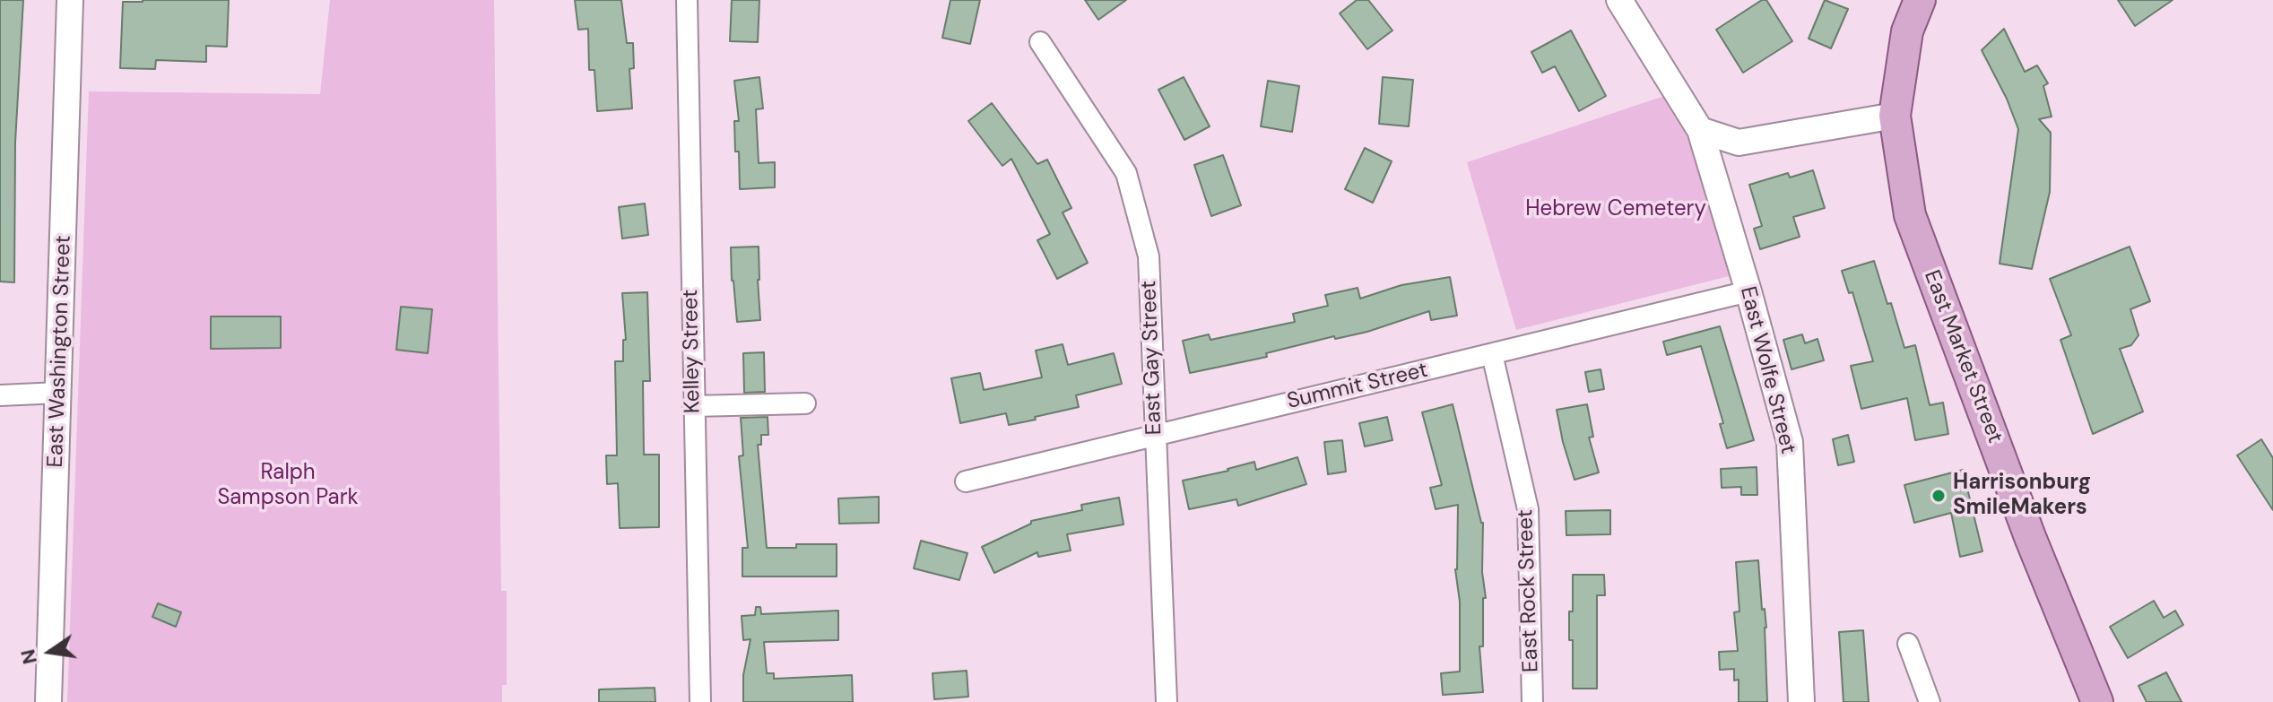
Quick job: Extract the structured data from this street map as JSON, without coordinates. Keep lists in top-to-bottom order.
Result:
{
  "streets": {
    "main road": ["East Market Street"],
    "street": [
      "East Washington Street",
      "Kelley Street",
      "East Gay Street",
      "East Wolfe Street",
      "Summit Street",
      "East Rock Street"
    ]
  },
  "crossings": [
    ["East Gay Street", "Summit Street"],
    ["East Wolfe Street", "Summit Street"],
    ["Summit Street", "East Rock Street"]
  ],
  "parks": ["Hebrew Cemetery", "Ralph Sampson Park"],
  "places": ["Harrisonburg SmileMakers"],
  "north": "left"
}
